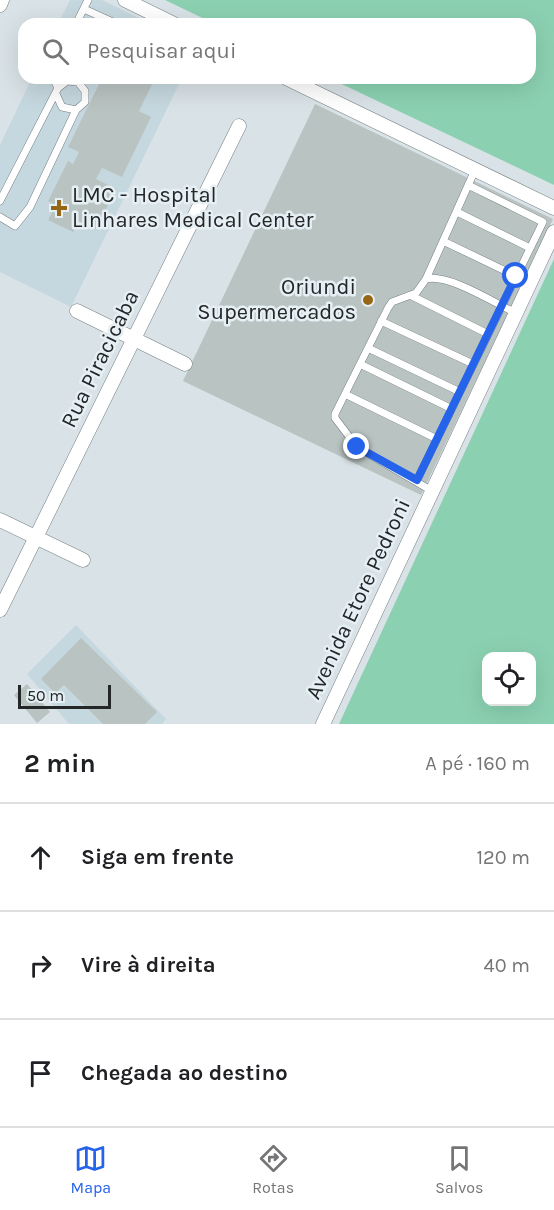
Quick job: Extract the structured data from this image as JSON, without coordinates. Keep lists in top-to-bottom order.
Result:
{
  "streets": {
    "street": ["Rua Piracicaba", "Avenida Etore Pedroni"]
  },
  "places": {
    "health": ["LMC - Hospital Linhares Medical Center"],
    "other": ["Oriundi Supermercados"]
  },
  "scale_bar": "50 m",
  "page": {
    "search": "Pesquisar aqui",
    "scale": "50 m",
    "heading": ["2 min", "A pé · 160 m"],
    "list": [
      ["Siga em frente", "120 m"],
      ["Vire à direita", "40 m"],
      "Chegada ao destino"
    ],
    "nav": ["Mapa", "Rotas", "Salvos"]
  }
}
